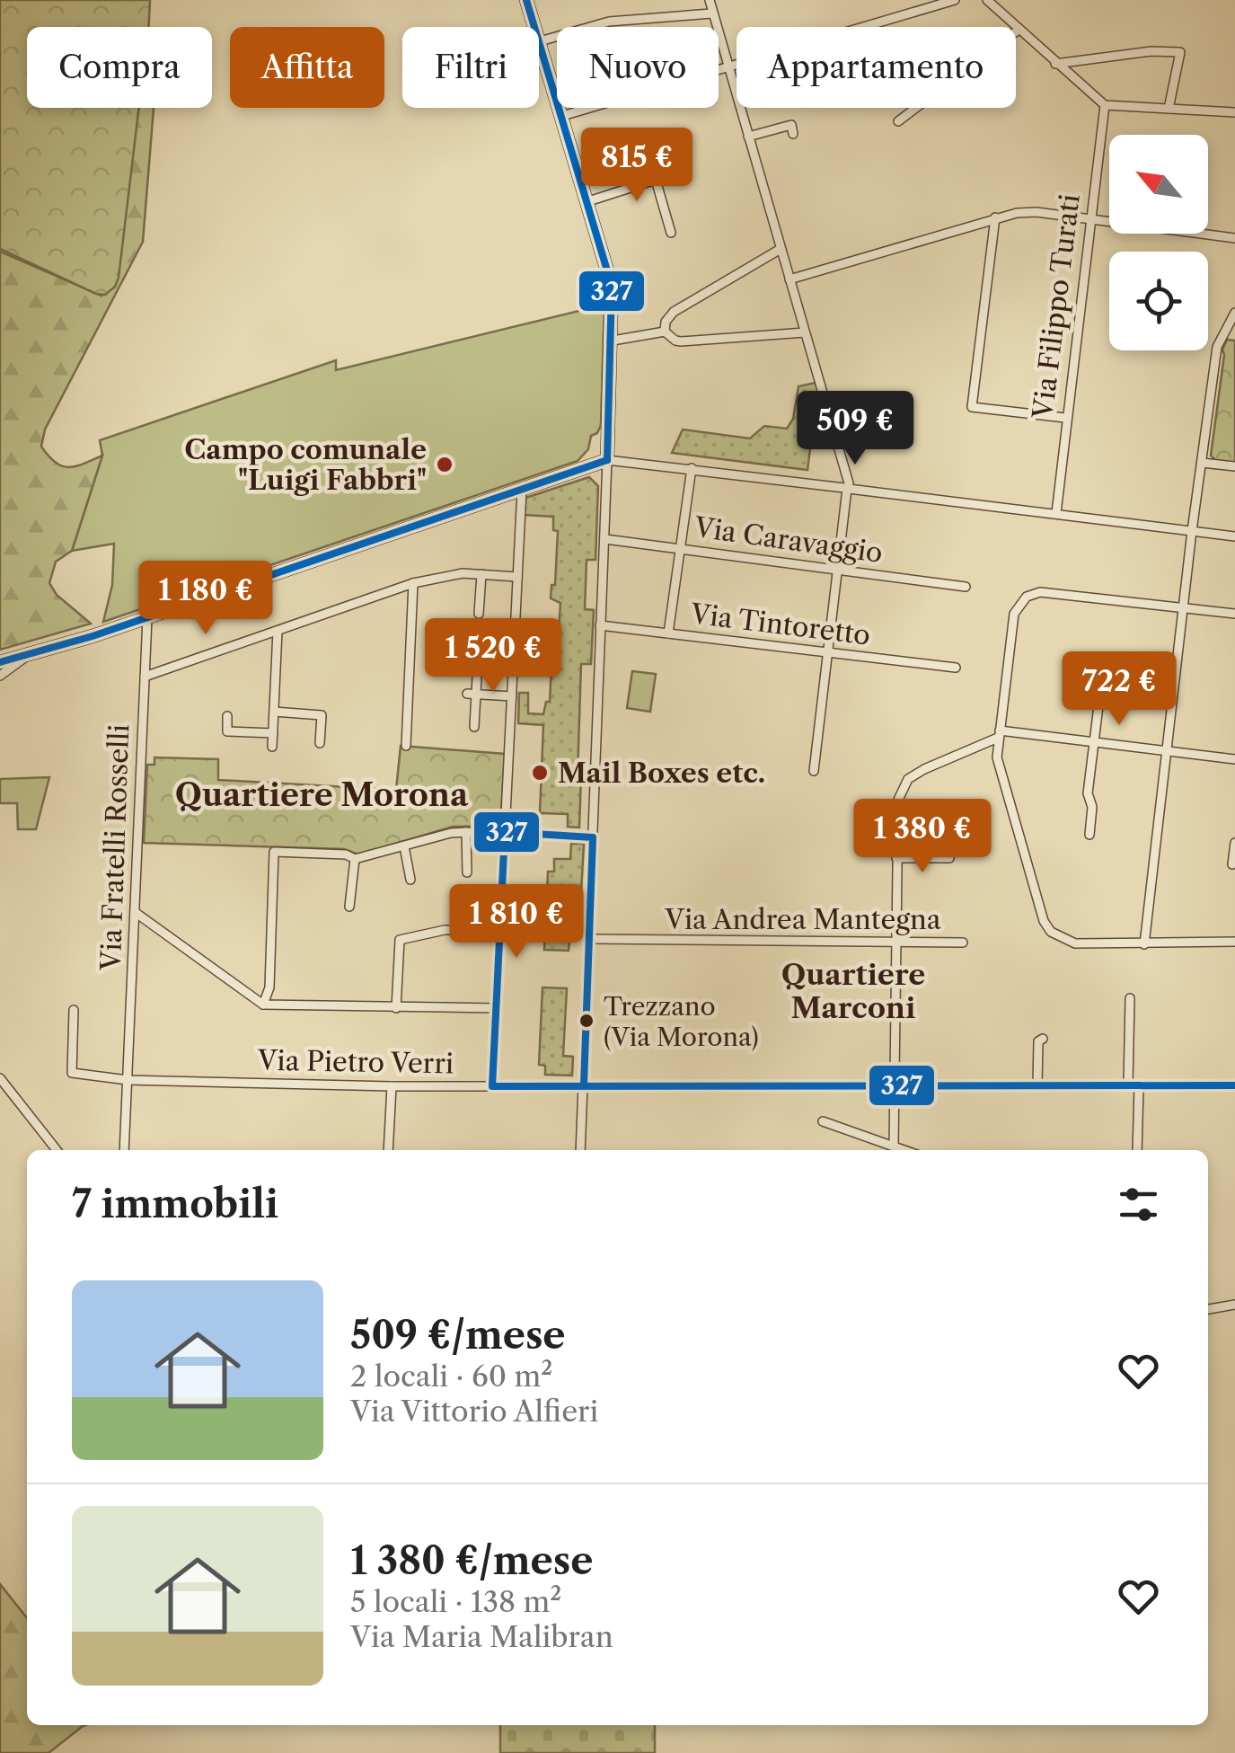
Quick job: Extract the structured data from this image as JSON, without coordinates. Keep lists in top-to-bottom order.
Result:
{
  "streets": {
    "street": [
      "Via Filippo Turati",
      "Via Caravaggio",
      "Via Tintoretto",
      "Via Fratelli Rosselli",
      "Via Andrea Mantegna",
      "Via Pietro Verri"
    ]
  },
  "crossings": [
    ["Via Fratelli Rosselli", "Via Pietro Verri"]
  ],
  "districts": ["Quartiere Morona", "Quartiere Marconi"],
  "places": ["Campo comunale \"Luigi Fabbri\"", "Mail Boxes etc.", "Trezzano (Via Morona)"],
  "lines": ["transit line 327"],
  "north": "top left",
  "page": {
    "chip": [
      "Compra",
      "Affitta",
      "Filtri",
      "Nuovo",
      "Appartamento"
    ],
    "price": [
      "815 €",
      "509 €",
      "1 180 €",
      "1 520 €",
      "722 €",
      "1 380 €",
      "1 810 €"
    ],
    "heading": "7 immobili",
    "list": [
      {
        "name": "509 €/mese",
        "note": "2 locali · 60 m² · Via Vittorio Alfieri"
      },
      {
        "name": "1 380 €/mese",
        "note": "5 locali · 138 m² · Via Maria Malibran"
      }
    ]
  }
}
